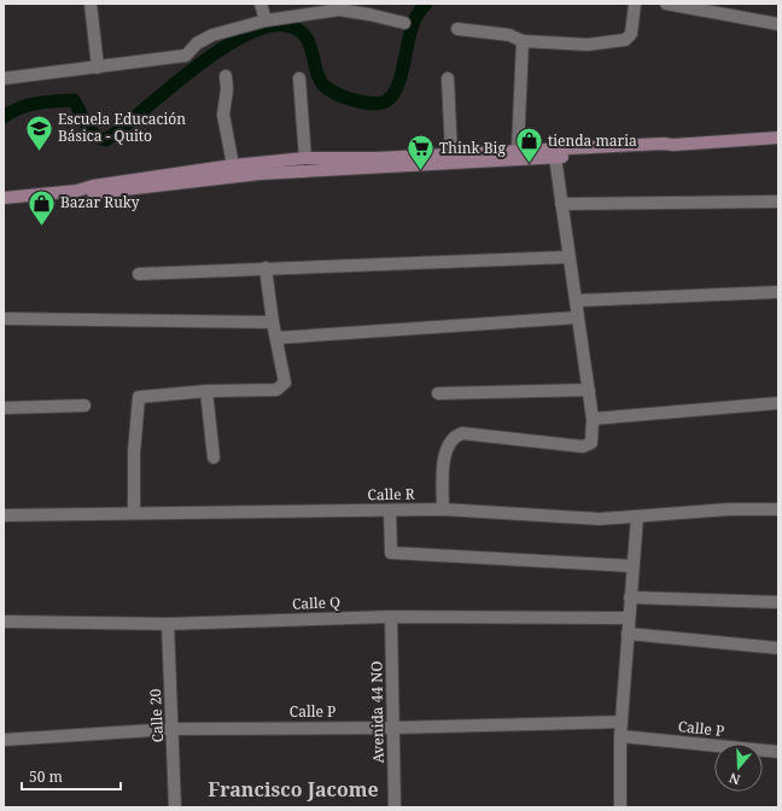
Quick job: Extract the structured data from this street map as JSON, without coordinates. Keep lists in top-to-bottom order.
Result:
{
  "streets": {
    "street": [
      "Calle R",
      "Calle Q",
      "Calle P",
      "Avenida 44 NO",
      "Calle 20"
    ]
  },
  "crossings": [
    ["Calle Q", "Avenida 44 NO"],
    ["Calle Q", "Calle 20"],
    ["Calle P", "Avenida 44 NO"],
    ["Calle P", "Calle 20"]
  ],
  "districts": ["Francisco Jacome"],
  "places": {
    "school or university": ["Escuela Educación Básica - Quito"],
    "shop": ["tienda maria", "Bazar Ruky"],
    "supermarket": ["Think Big"]
  },
  "scale_bar": "50 m",
  "north": "bottom"
}
